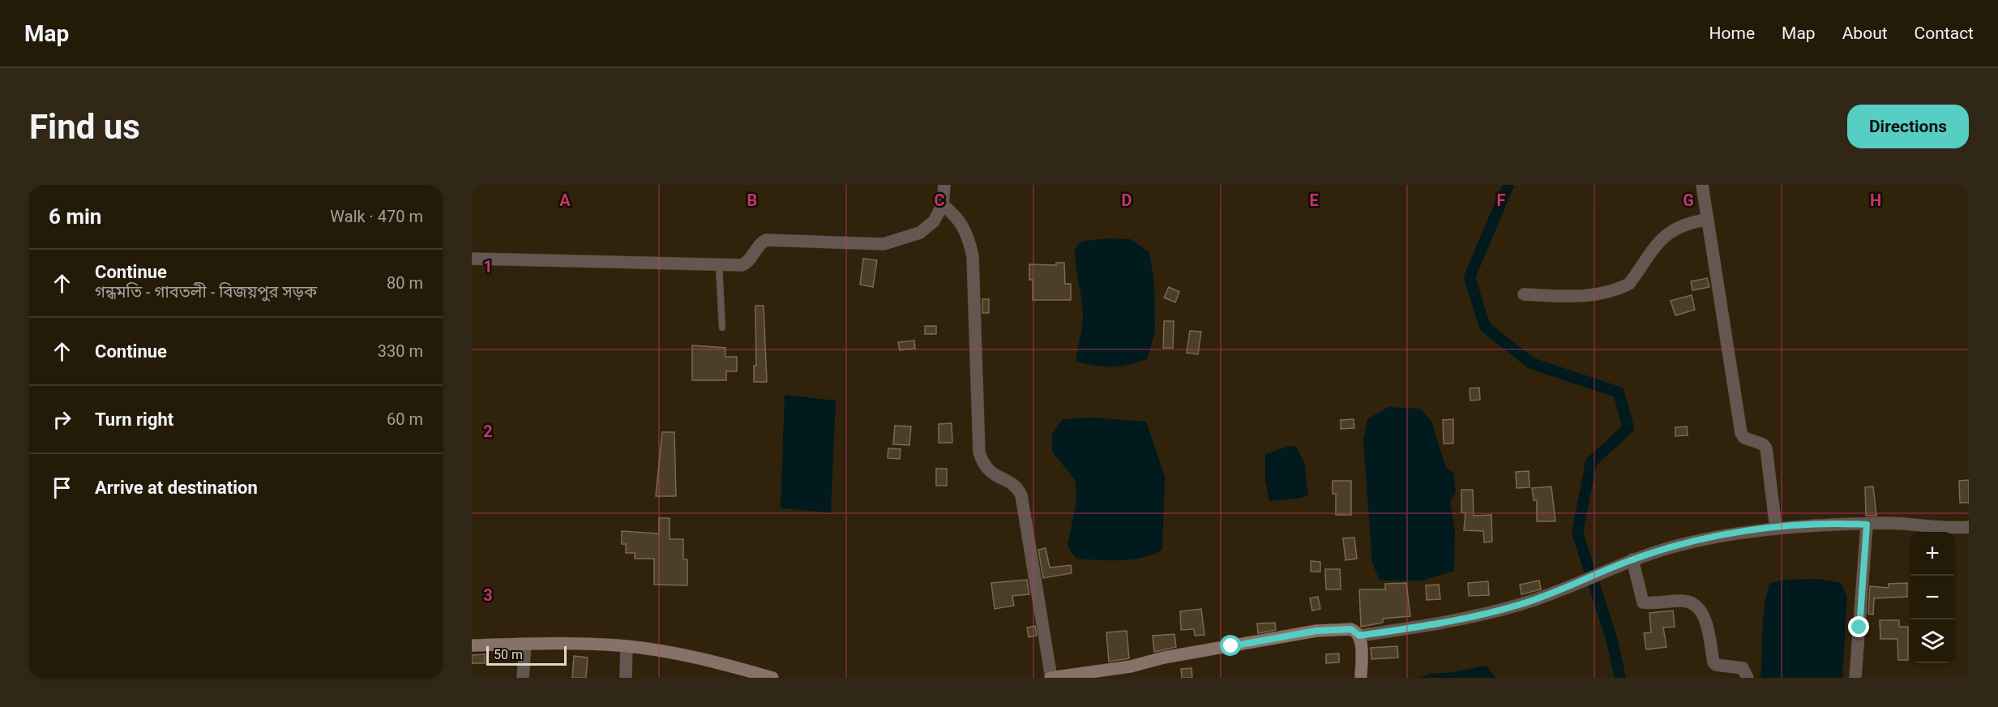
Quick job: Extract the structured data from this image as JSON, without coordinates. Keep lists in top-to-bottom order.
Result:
{
  "scale_bar": "50 m",
  "page": {
    "header": "Map",
    "nav": [
      "Home",
      "Map",
      "About",
      "Contact"
    ],
    "buttons": "Directions",
    "title": "Find us",
    "heading": ["6 min", "Walk · 470 m"],
    "list": [
      ["Continue", "গন্ধমতি - গাবতলী - বিজয়পুর সড়ক", "80 m"],
      ["Continue", "330 m"],
      ["Turn right", "60 m"],
      "Arrive at destination"
    ],
    "map_buttons": ["+", "−"],
    "scale": "50 m"
  },
  "grid": {
    "columns": [
      "A",
      "B",
      "C",
      "D",
      "E",
      "F",
      "G",
      "H"
    ],
    "rows": ["1", "2", "3"]
  }
}
